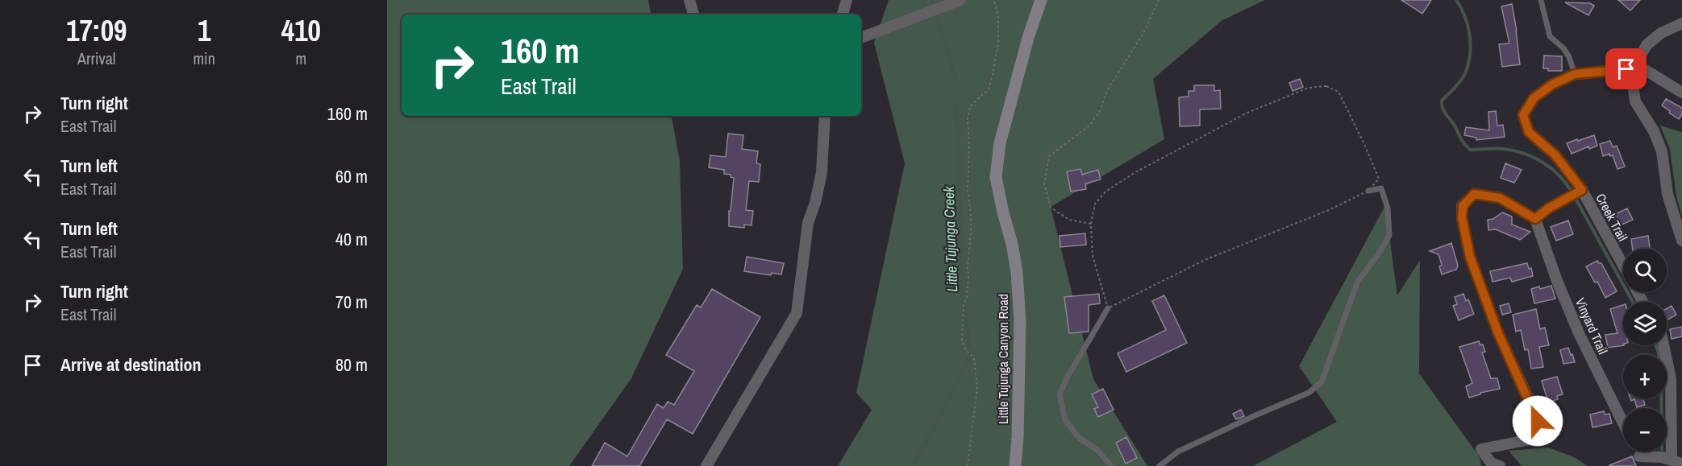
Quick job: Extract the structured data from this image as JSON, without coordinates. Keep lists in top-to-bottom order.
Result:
{
  "streets": {
    "main road": ["Little Tujunga Canyon Road"],
    "street": ["Creek Trail", "Vinyard Trail"]
  },
  "water": ["Little Tujunga Creek"],
  "page": {
    "eta": [
      "17:09",
      "Arrival",
      "1",
      "min",
      "410",
      "m"
    ],
    "turn": ["160 m", "East Trail"],
    "list": [
      {
        "name": "Turn right",
        "note": "East Trail",
        "value": "160 m"
      },
      {
        "name": "Turn left",
        "note": "East Trail",
        "value": "60 m"
      },
      {
        "name": "Turn left",
        "note": "East Trail",
        "value": "40 m"
      },
      {
        "name": "Turn right",
        "note": "East Trail",
        "value": "70 m"
      },
      {
        "name": "Arrive at destination",
        "value": "80 m"
      }
    ],
    "map_buttons": ["+", "−"]
  }
}
